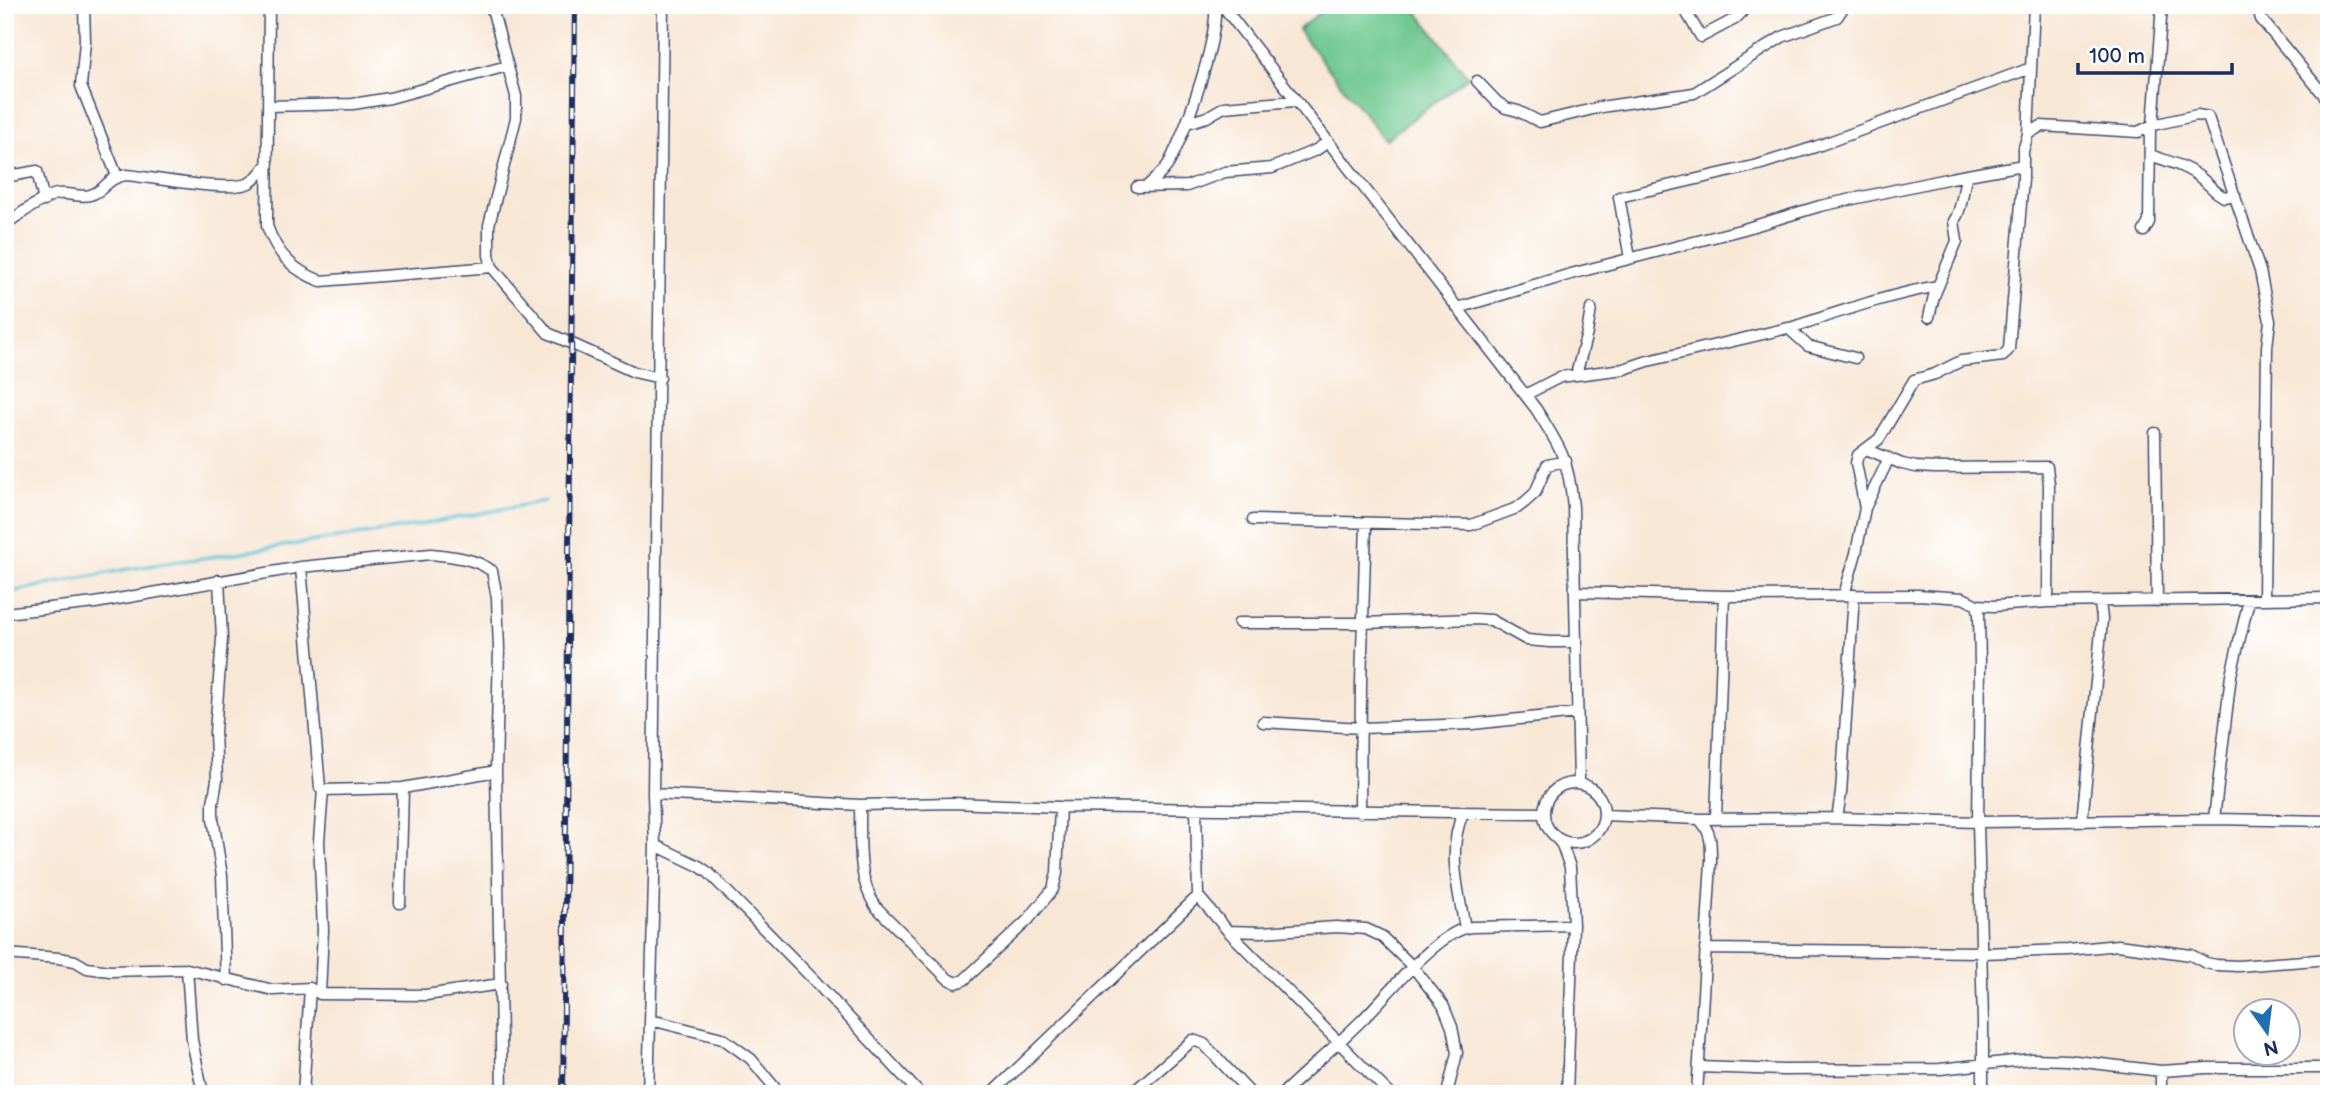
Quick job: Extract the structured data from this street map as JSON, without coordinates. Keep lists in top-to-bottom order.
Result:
{
  "scale_bar": "100 m",
  "north": "bottom"
}
